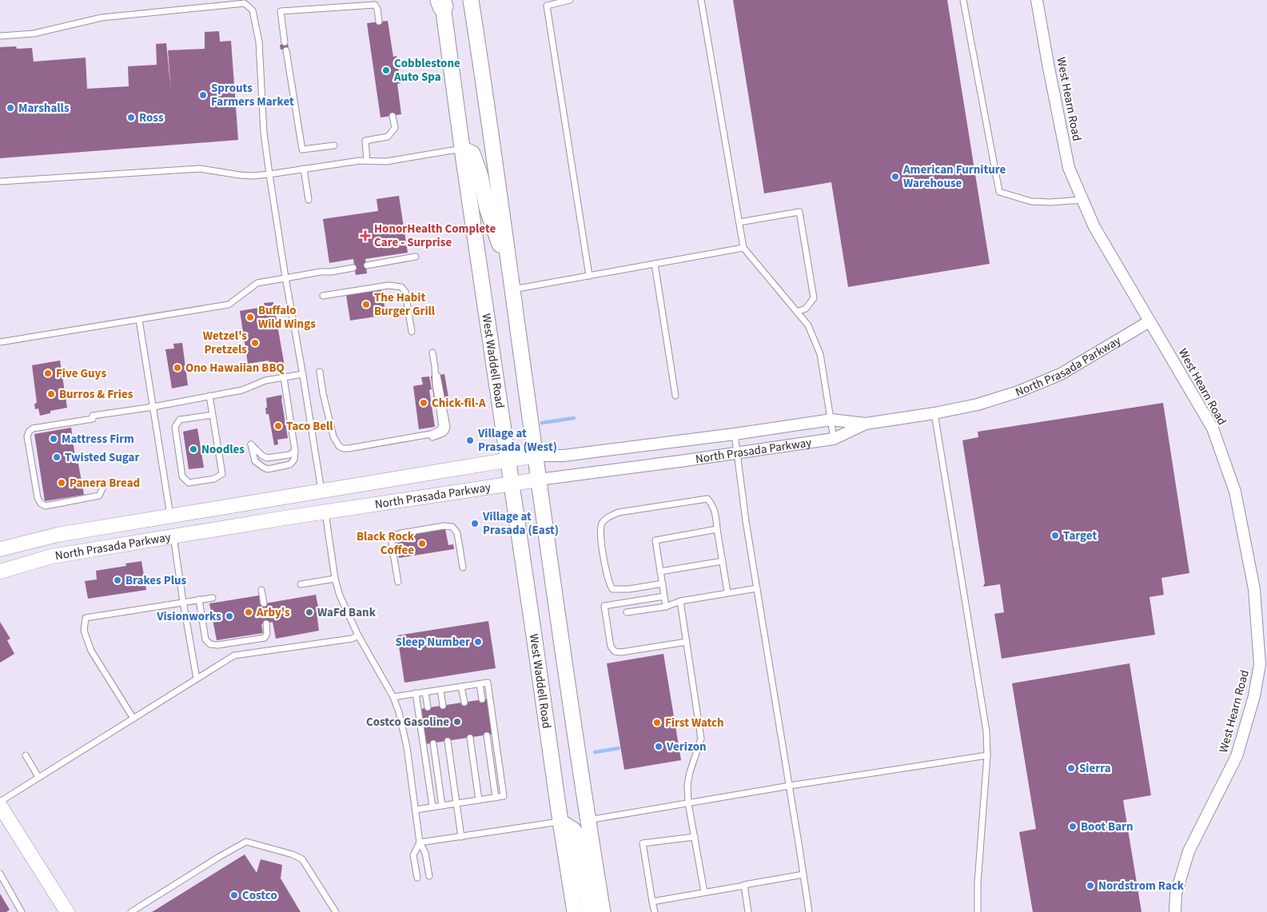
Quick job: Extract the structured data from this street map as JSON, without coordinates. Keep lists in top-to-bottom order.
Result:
{
  "streets": {
    "main road": ["West Waddell Road"],
    "street": ["West Hearn Road", "North Prasada Parkway"]
  },
  "crossings": [
    ["West Hearn Road", "North Prasada Parkway"],
    ["West Waddell Road", "North Prasada Parkway"]
  ],
  "places": {
    "other": [
      "Cobblestone Auto Spa",
      "Sprouts Farmers Market",
      "Marshalls",
      "Ross",
      "American Furniture Warehouse",
      "The Habit Burger Grill",
      "Buffalo Wild Wings",
      "Wetzel's Pretzels",
      "Ono Hawaiian BBQ",
      "Five Guys",
      "Burros & Fries",
      "Chick-fil-A",
      "Taco Bell",
      "Mattress Firm",
      "Village at Prasada (West)",
      "Noodles",
      "Twisted Sugar",
      "Panera Bread",
      "Village at Prasada (East)",
      "Target",
      "Black Rock Coffee",
      "Brakes Plus",
      "Arby's",
      "WaFd Bank",
      "Visionworks",
      "Sleep Number",
      "Costco Gasoline",
      "First Watch",
      "Verizon",
      "Sierra",
      "Boot Barn",
      "Nordstrom Rack",
      "Costco"
    ],
    "health": ["HonorHealth Complete Care - Surprise"]
  }
}
